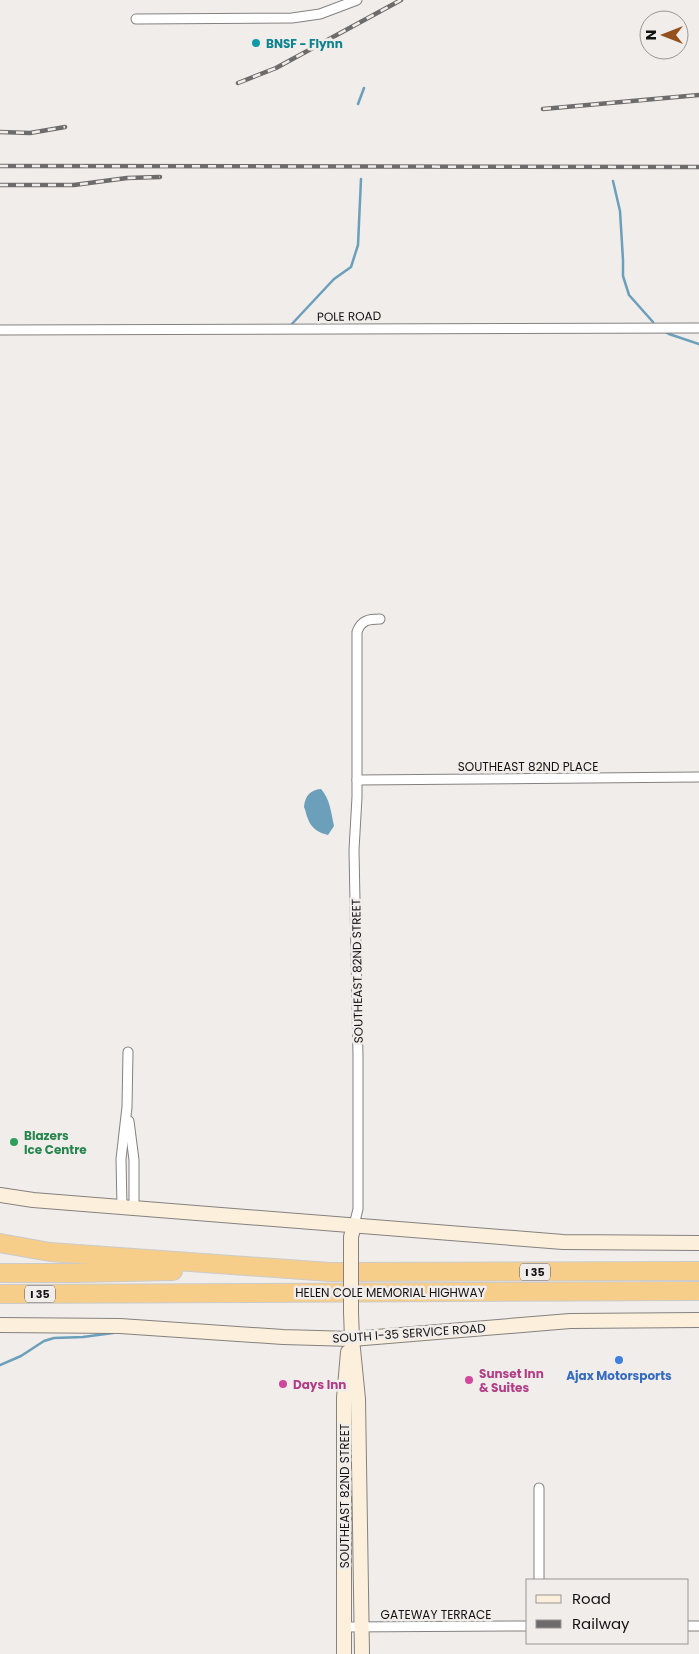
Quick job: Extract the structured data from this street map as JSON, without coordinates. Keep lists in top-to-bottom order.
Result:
{
  "streets": {
    "highway": ["I 35", "HELEN COLE MEMORIAL HIGHWAY"],
    "street": [
      "POLE ROAD",
      "SOUTHEAST 82ND PLACE",
      "SOUTHEAST 82ND STREET",
      "SOUTH I-35 SERVICE ROAD",
      "GATEWAY TERRACE"
    ]
  },
  "crossings": [
    ["SOUTHEAST 82ND PLACE", "SOUTHEAST 82ND STREET"],
    ["SOUTHEAST 82ND STREET", "SOUTH I-35 SERVICE ROAD"],
    ["SOUTHEAST 82ND STREET", "GATEWAY TERRACE"],
    ["I 35", "HELEN COLE MEMORIAL HIGHWAY"]
  ],
  "places": [
    "BNSF - Flynn",
    "Blazers Ice Centre",
    "Ajax Motorsports",
    "Sunset Inn & Suites",
    "Days Inn"
  ],
  "legend": ["Road", "Railway"],
  "north": "left"
}
